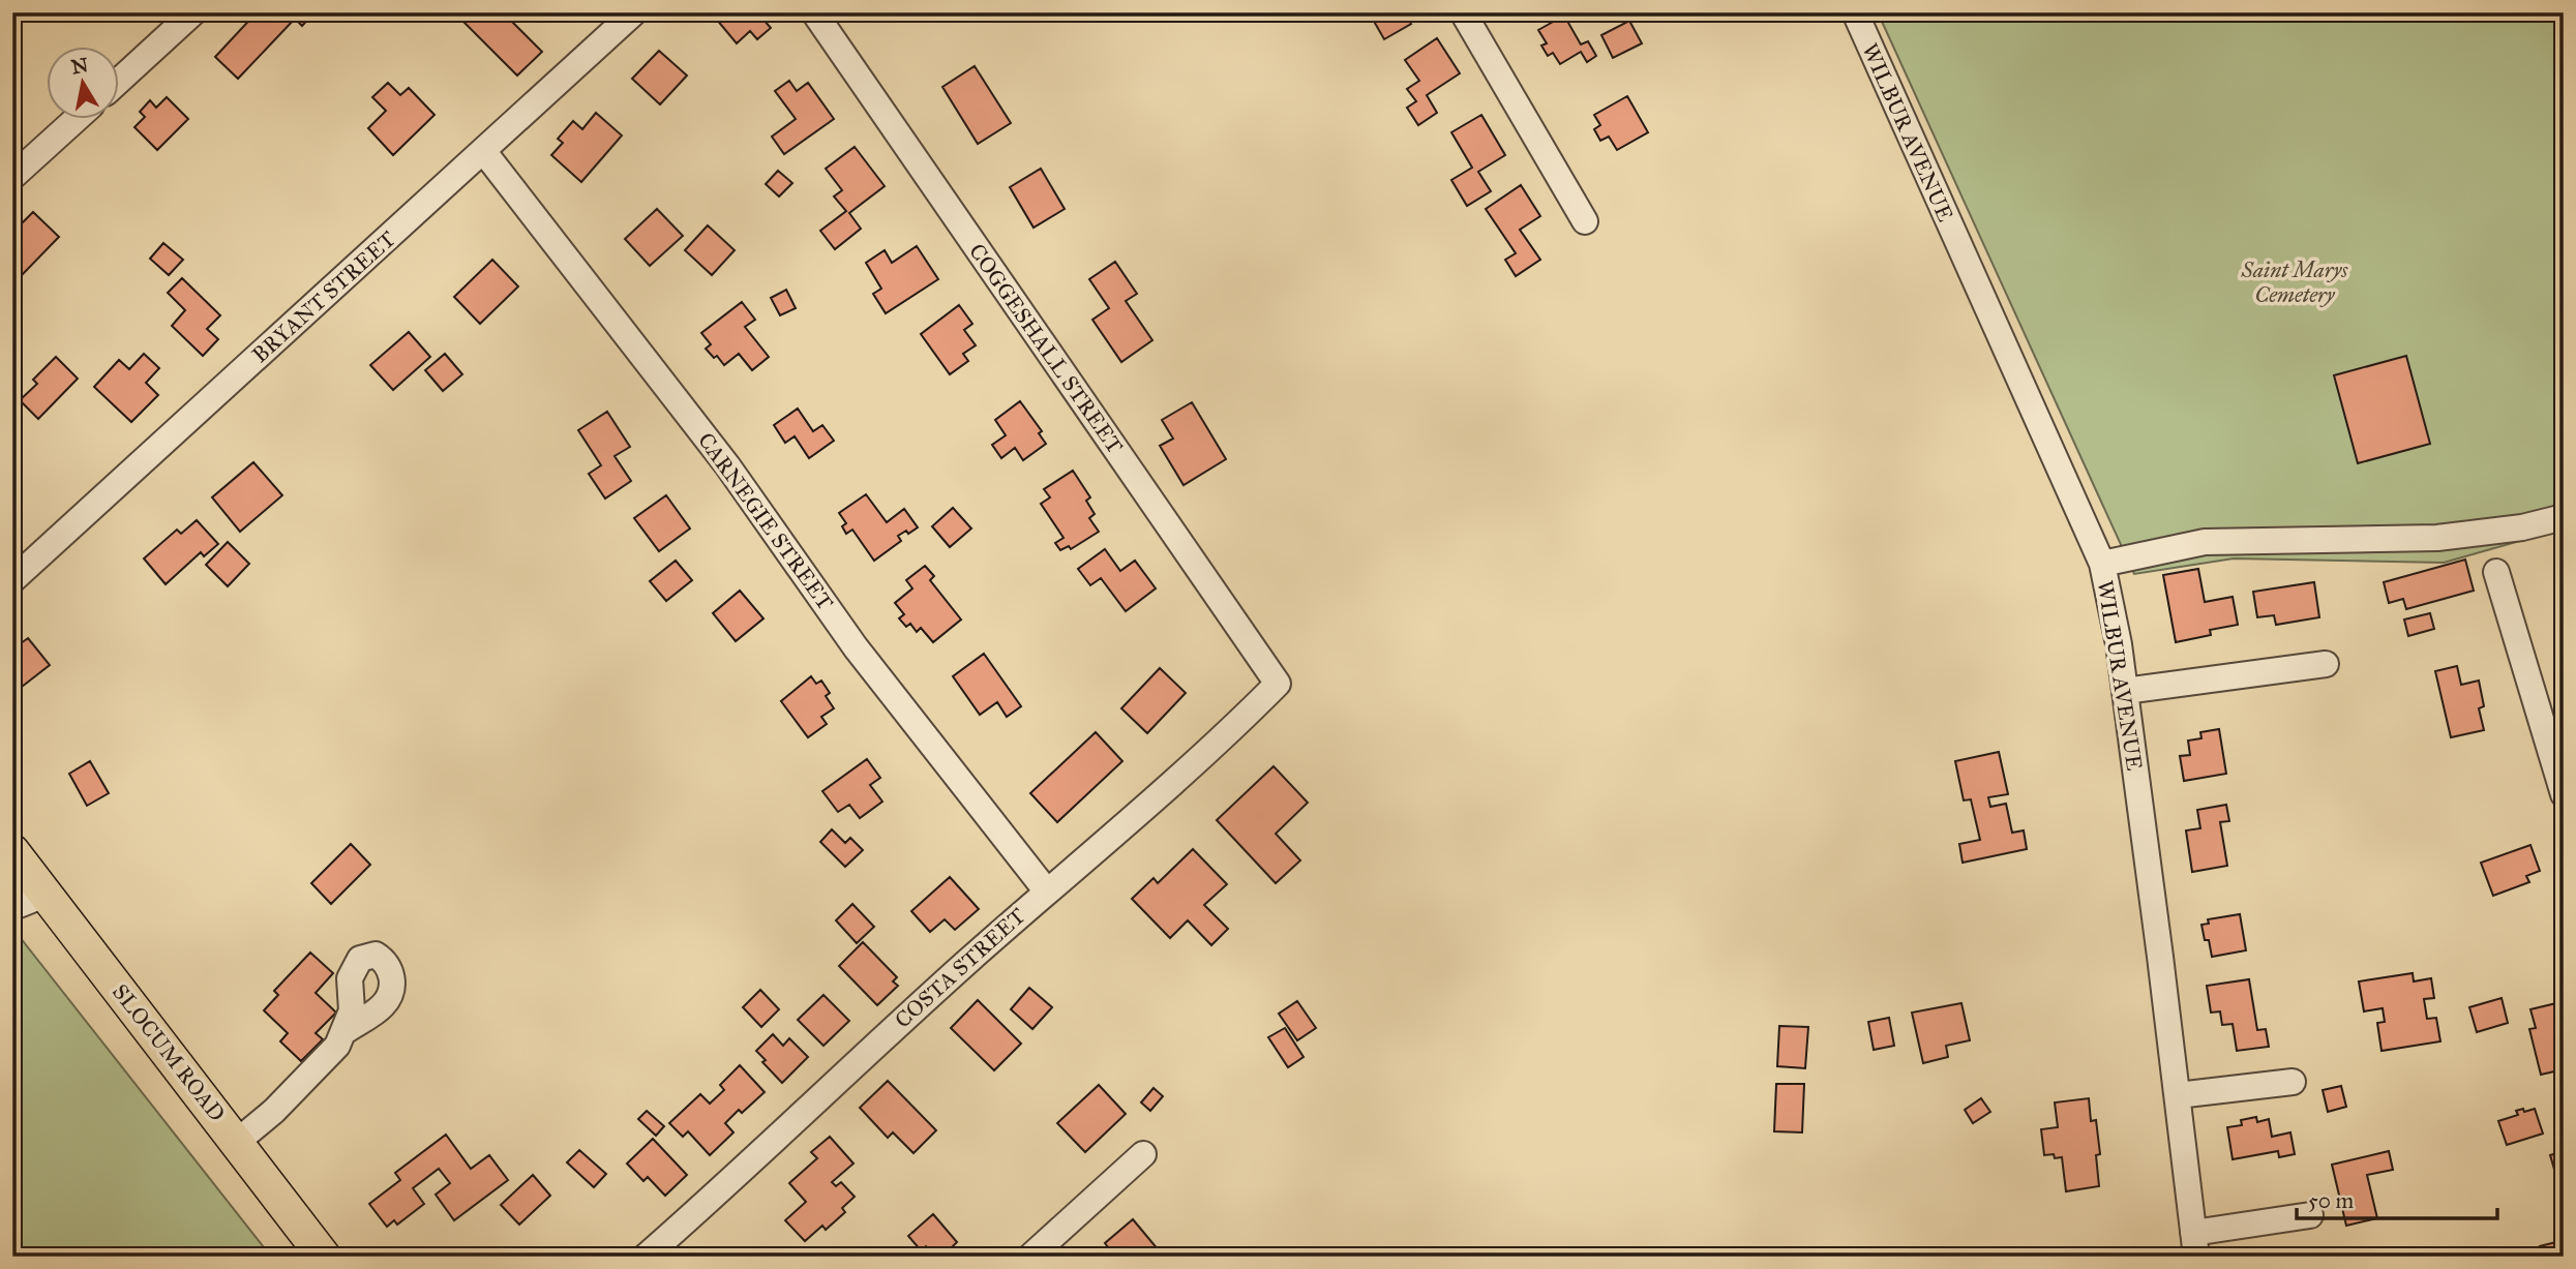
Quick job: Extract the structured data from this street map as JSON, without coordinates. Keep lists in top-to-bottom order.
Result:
{
  "streets": {
    "main road": ["SLOCUM ROAD"],
    "street": [
      "WILBUR AVENUE",
      "BRYANT STREET",
      "COGGESHALL STREET",
      "CARNEGIE STREET",
      "COSTA STREET"
    ]
  },
  "crossings": [
    ["BRYANT STREET", "CARNEGIE STREET"],
    ["COGGESHALL STREET", "COSTA STREET"],
    ["CARNEGIE STREET", "COSTA STREET"]
  ],
  "parks": ["Saint Marys Cemetery"],
  "scale_bar": "50 m",
  "north": "top"
}
